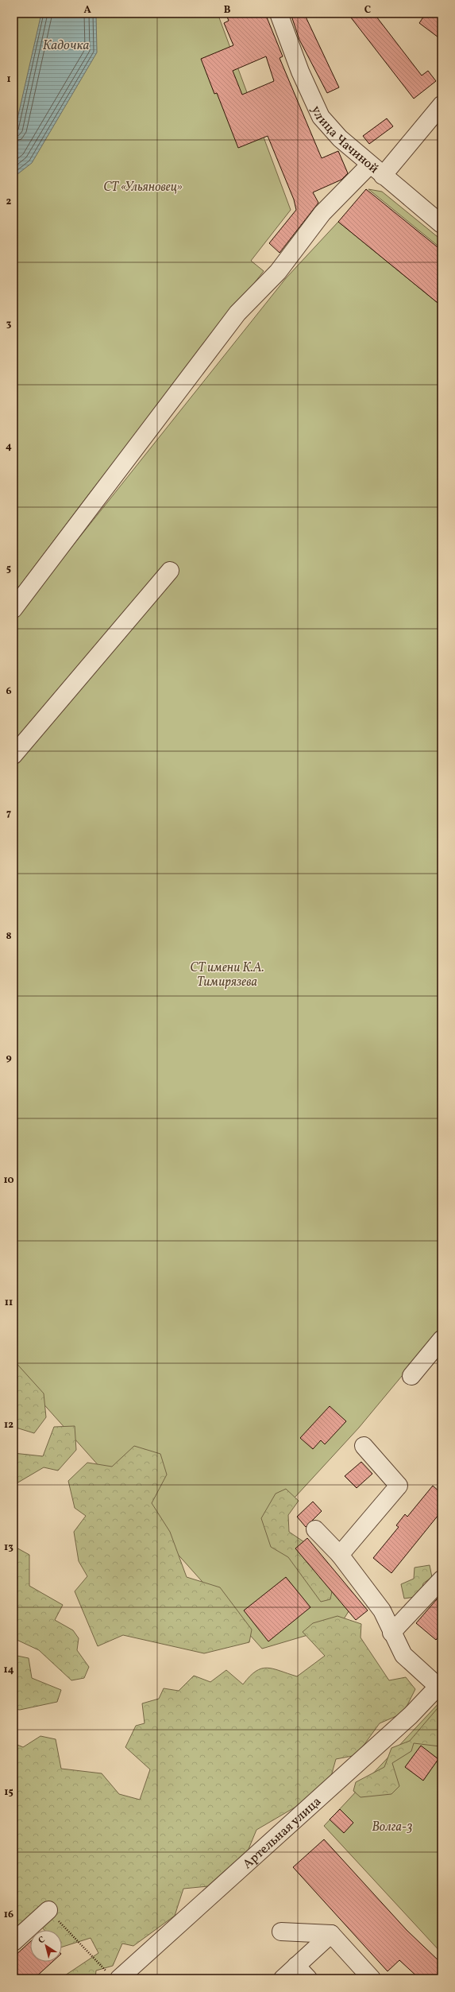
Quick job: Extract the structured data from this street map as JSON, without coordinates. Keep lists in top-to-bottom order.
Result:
{
  "streets": {
    "street": ["улица Чачиной", "Артельная улица"]
  },
  "water": ["Кадочка"],
  "parks": ["СТ «Ульяновец»", "СТ имени К.А. Тимирязева", "Волга-3"],
  "north": "top left",
  "grid": {
    "columns": ["A", "B", "C"],
    "rows": [
      "1",
      "2",
      "3",
      "4",
      "5",
      "6",
      "7",
      "8",
      "9",
      "10",
      "11",
      "12",
      "13",
      "14",
      "15",
      "16"
    ]
  }
}
